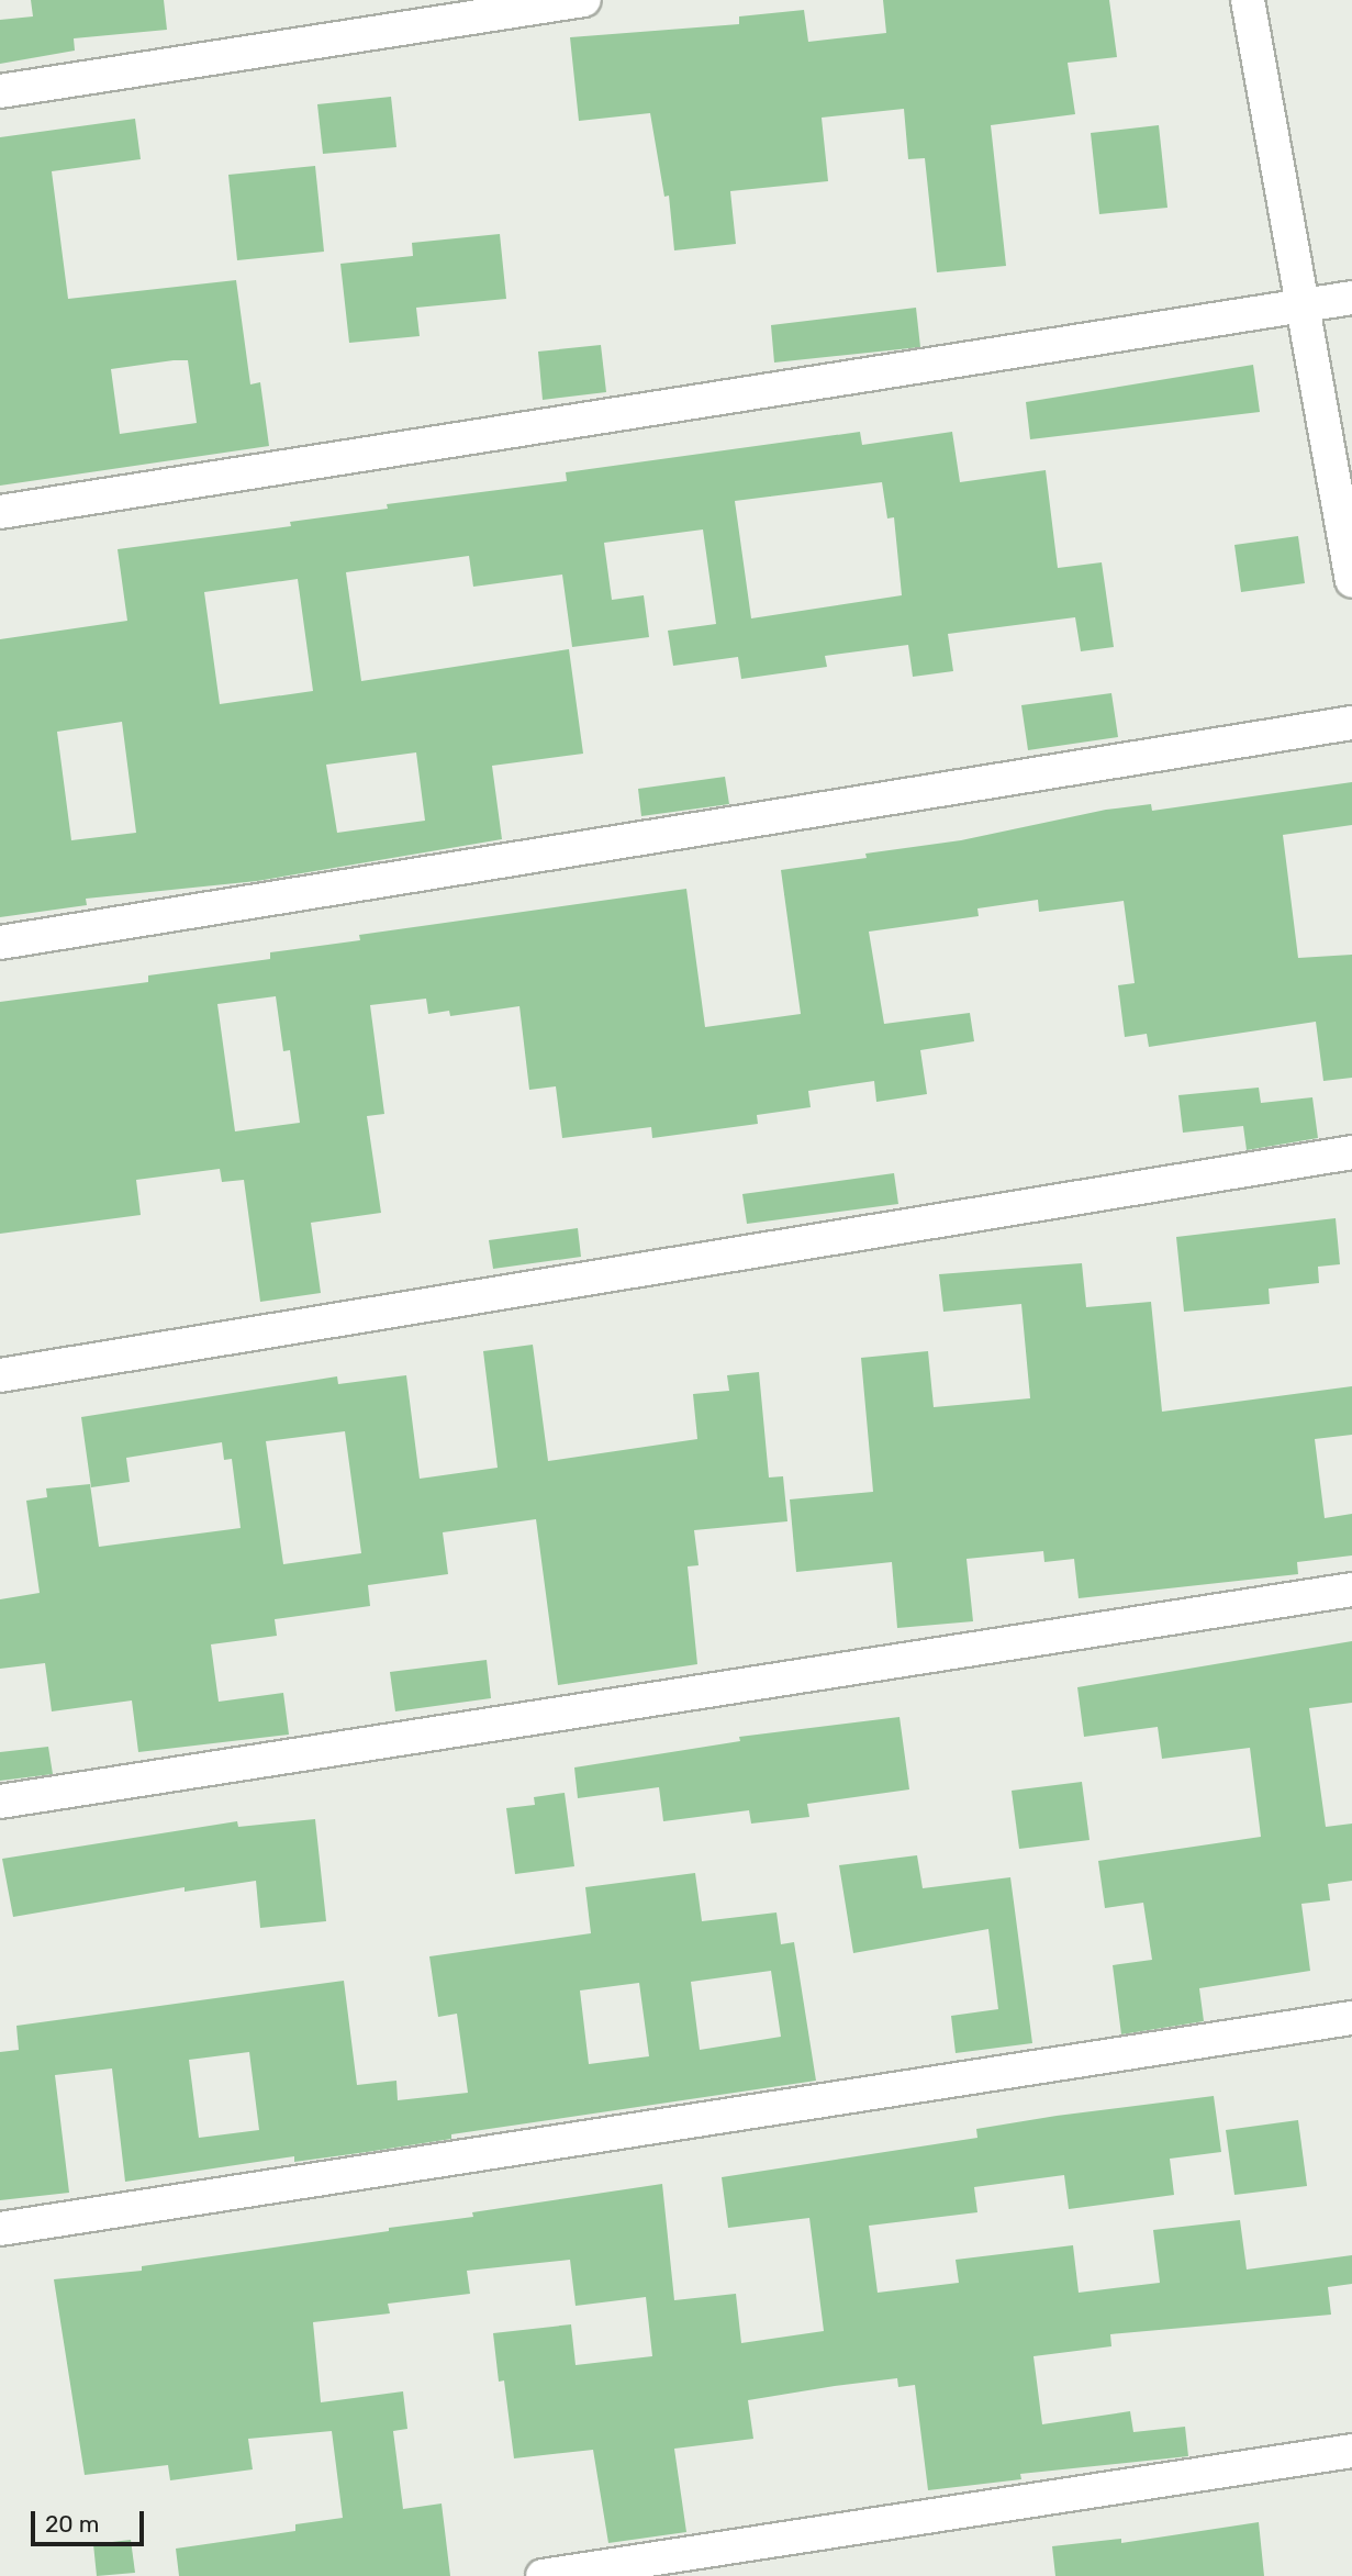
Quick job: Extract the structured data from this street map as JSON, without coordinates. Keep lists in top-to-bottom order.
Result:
{
  "scale_bar": "20 m"
}
